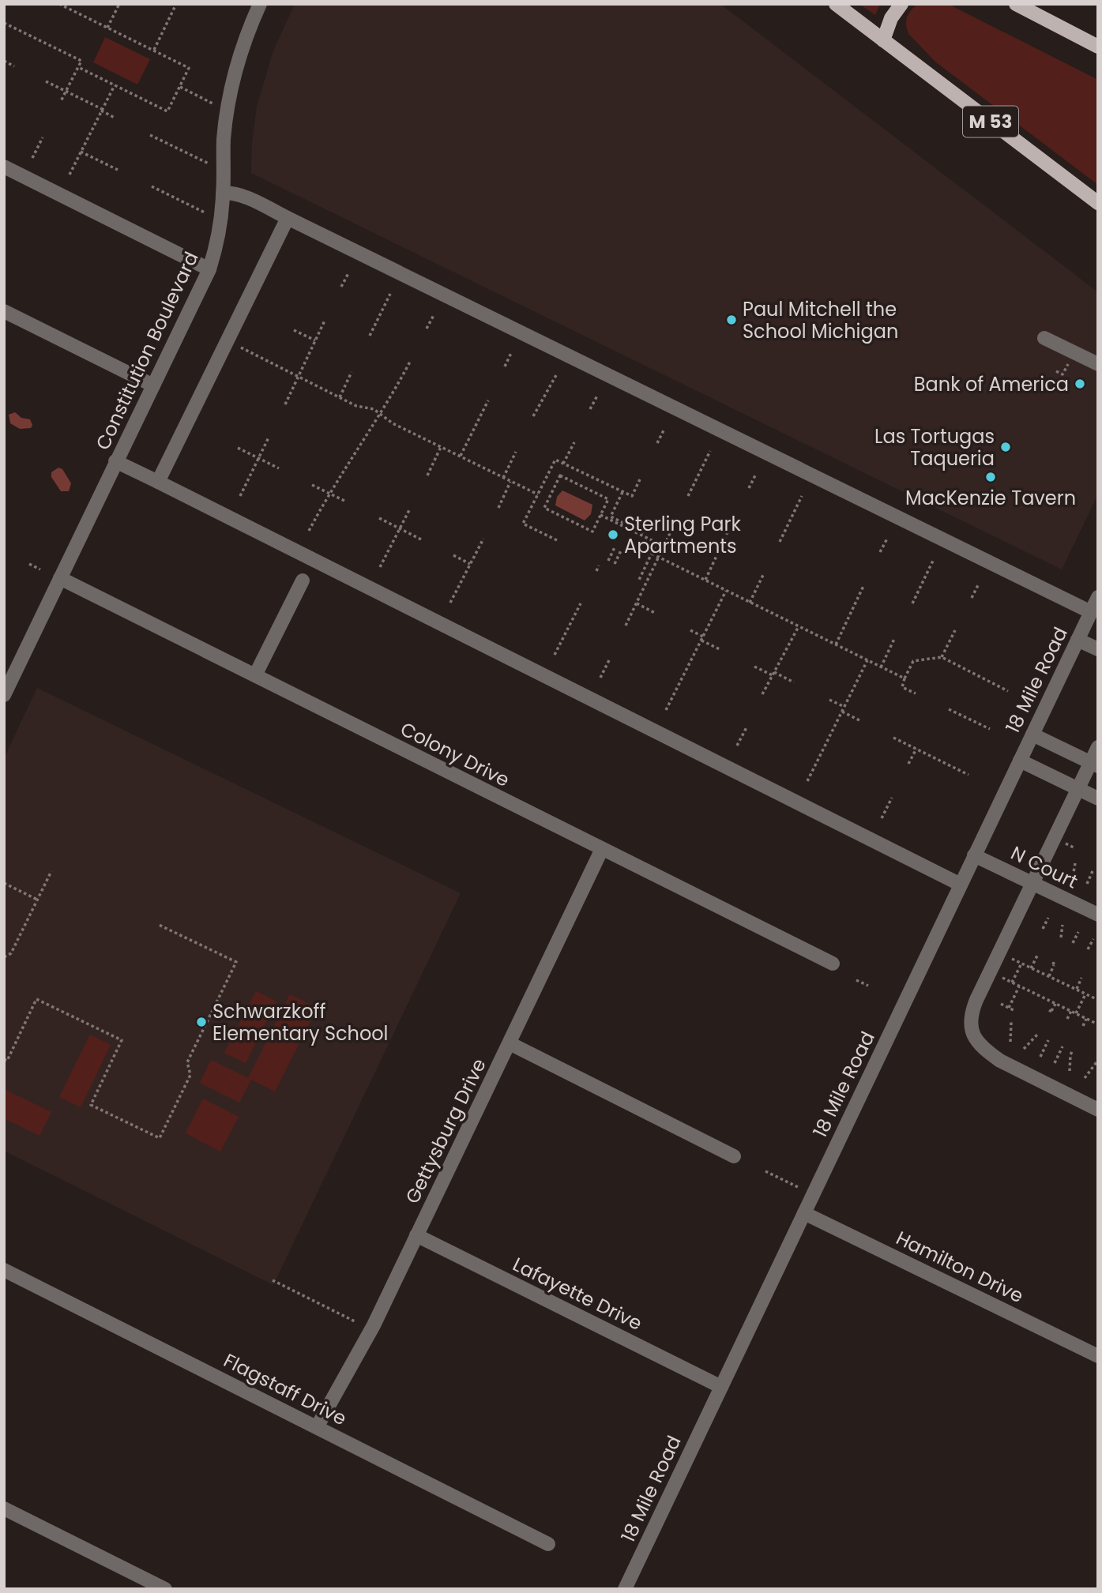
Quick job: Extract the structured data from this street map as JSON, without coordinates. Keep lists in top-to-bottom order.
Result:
{
  "streets": {
    "main road": ["M 53"],
    "street": [
      "Constitution Boulevard",
      "18 Mile Road",
      "Colony Drive",
      "N Court",
      "Gettysburg Drive",
      "Hamilton Drive",
      "Lafayette Drive",
      "Flagstaff Drive"
    ]
  },
  "crossings": [
    ["Constitution Boulevard", "Colony Drive"],
    ["18 Mile Road", "N Court"],
    ["18 Mile Road", "Hamilton Drive"],
    ["18 Mile Road", "Lafayette Drive"],
    ["Colony Drive", "Gettysburg Drive"],
    ["Gettysburg Drive", "Lafayette Drive"],
    ["Gettysburg Drive", "Flagstaff Drive"]
  ],
  "places": [
    "Paul Mitchell the School Michigan",
    "Bank of America",
    "Las Tortugas Taqueria",
    "MacKenzie Tavern",
    "Sterling Park Apartments",
    "Schwarzkoff Elementary School"
  ]
}
